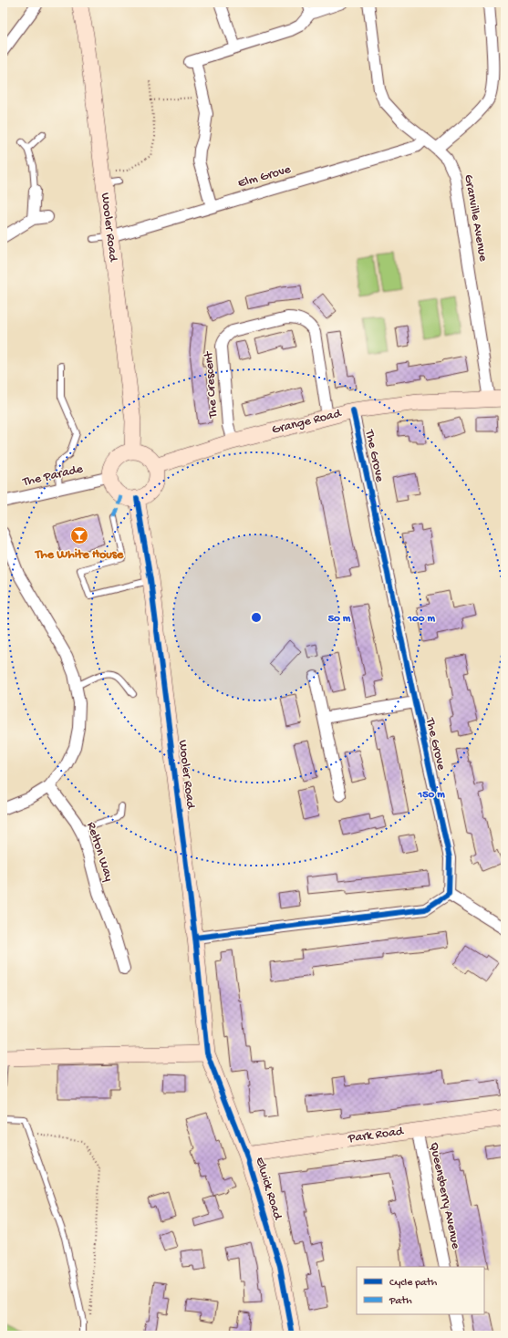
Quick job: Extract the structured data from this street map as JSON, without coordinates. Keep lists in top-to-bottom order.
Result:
{
  "streets": {
    "street": [
      "Elm Grove",
      "Granville Avenue",
      "Wooler Road",
      "The Crescent",
      "Grange Road",
      "The Grove",
      "The Parade",
      "Relton Way",
      "Park Road",
      "Elwick Road",
      "Queensberry Avenue"
    ]
  },
  "crossings": [
    ["Elm Grove", "Granville Avenue"],
    ["Elm Grove", "Wooler Road"],
    ["Granville Avenue", "Grange Road"],
    ["Wooler Road", "Grange Road"],
    ["Wooler Road", "The Parade"],
    ["Wooler Road", "Elwick Road"],
    ["The Crescent", "Grange Road"],
    ["Grange Road", "The Grove"],
    ["Grange Road", "The Parade"],
    ["Park Road", "Elwick Road"],
    ["Park Road", "Queensberry Avenue"]
  ],
  "places": {
    "bar": ["The White House"]
  },
  "legend": ["Cycle path", "Path"],
  "rings": ["50 m", "100 m", "150 m"]
}
